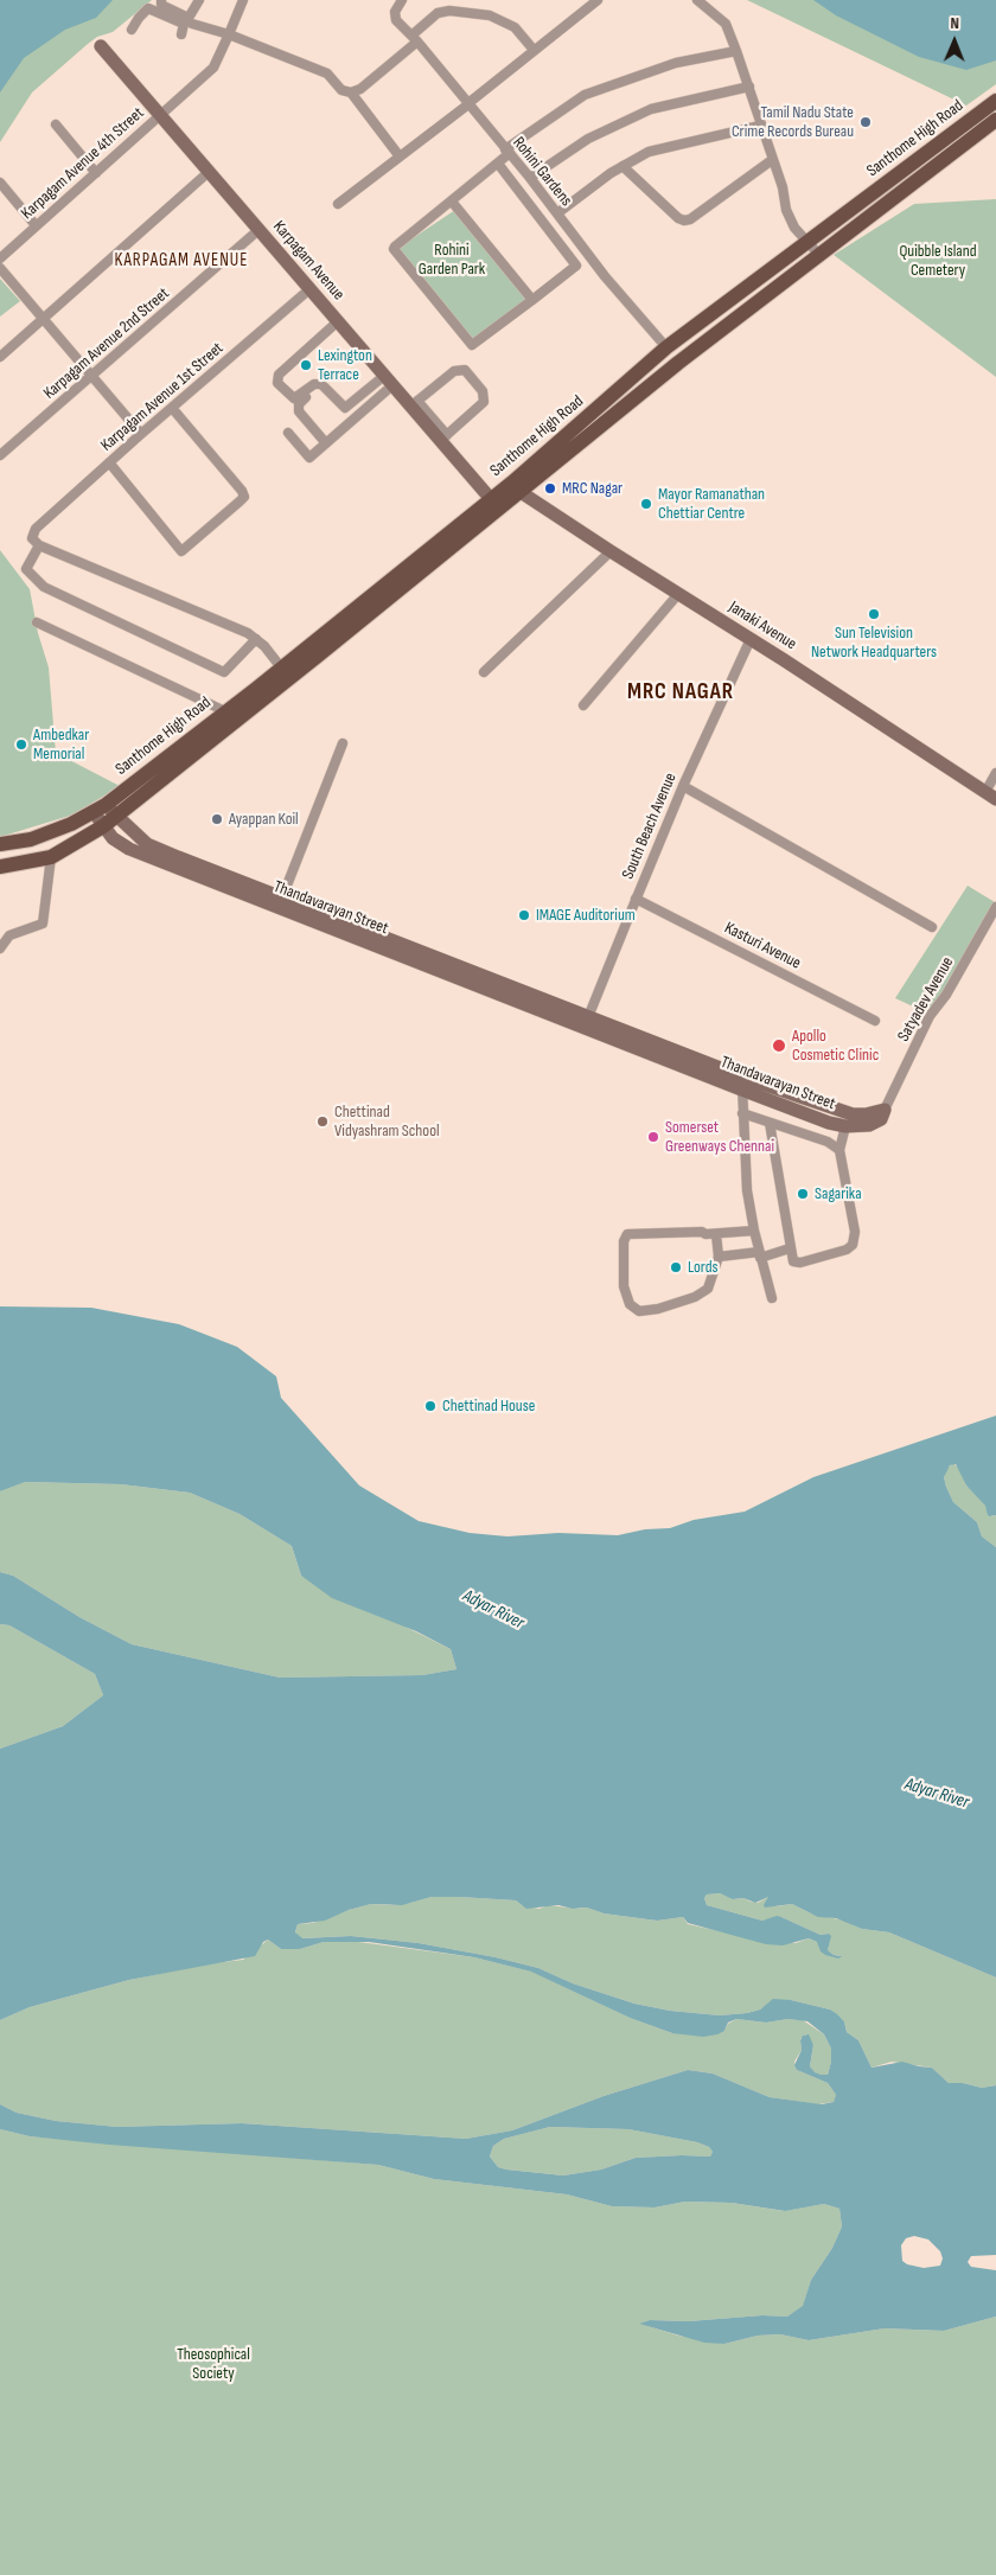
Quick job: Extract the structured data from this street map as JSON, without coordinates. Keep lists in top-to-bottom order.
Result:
{
  "streets": {
    "main road": ["Santhome High Road"],
    "street": [
      "Karpagam Avenue 4th Street",
      "Rohini Gardens",
      "Karpagam Avenue",
      "Karpagam Avenue 2nd Street",
      "Karpagam Avenue 1st Street",
      "Janaki Avenue",
      "South Beach Avenue",
      "Thandavarayan Street",
      "Kasturi Avenue",
      "Satyadev Avenue"
    ]
  },
  "crossings": [
    ["Santhome High Road", "Rohini Gardens"],
    ["Santhome High Road", "Karpagam Avenue"],
    ["Santhome High Road", "Janaki Avenue"],
    ["Santhome High Road", "Thandavarayan Street"],
    ["Karpagam Avenue 4th Street", "Karpagam Avenue"],
    ["Karpagam Avenue", "Karpagam Avenue 2nd Street"],
    ["Karpagam Avenue", "Karpagam Avenue 1st Street"],
    ["Janaki Avenue", "South Beach Avenue"],
    ["South Beach Avenue", "Thandavarayan Street"],
    ["South Beach Avenue", "Kasturi Avenue"],
    ["Thandavarayan Street", "Satyadev Avenue"]
  ],
  "districts": ["KARPAGAM AVENUE", "MRC NAGAR"],
  "water": ["Adyar River"],
  "parks": ["Rohini Garden Park", "Quibble Island Cemetery", "Theosophical Society"],
  "places": [
    "Tamil Nadu State Crime Records Bureau",
    "Lexington Terrace",
    "MRC Nagar",
    "Mayor Ramanathan Chettiar Centre",
    "Sun Television Network Headquarters",
    "Ambedkar Memorial",
    "Ayappan Koil",
    "IMAGE Auditorium",
    "Apollo Cosmetic Clinic",
    "Chettinad Vidyashram School",
    "Somerset Greenways Chennai",
    "Sagarika",
    "Lords",
    "Chettinad House"
  ],
  "north": "top"
}
